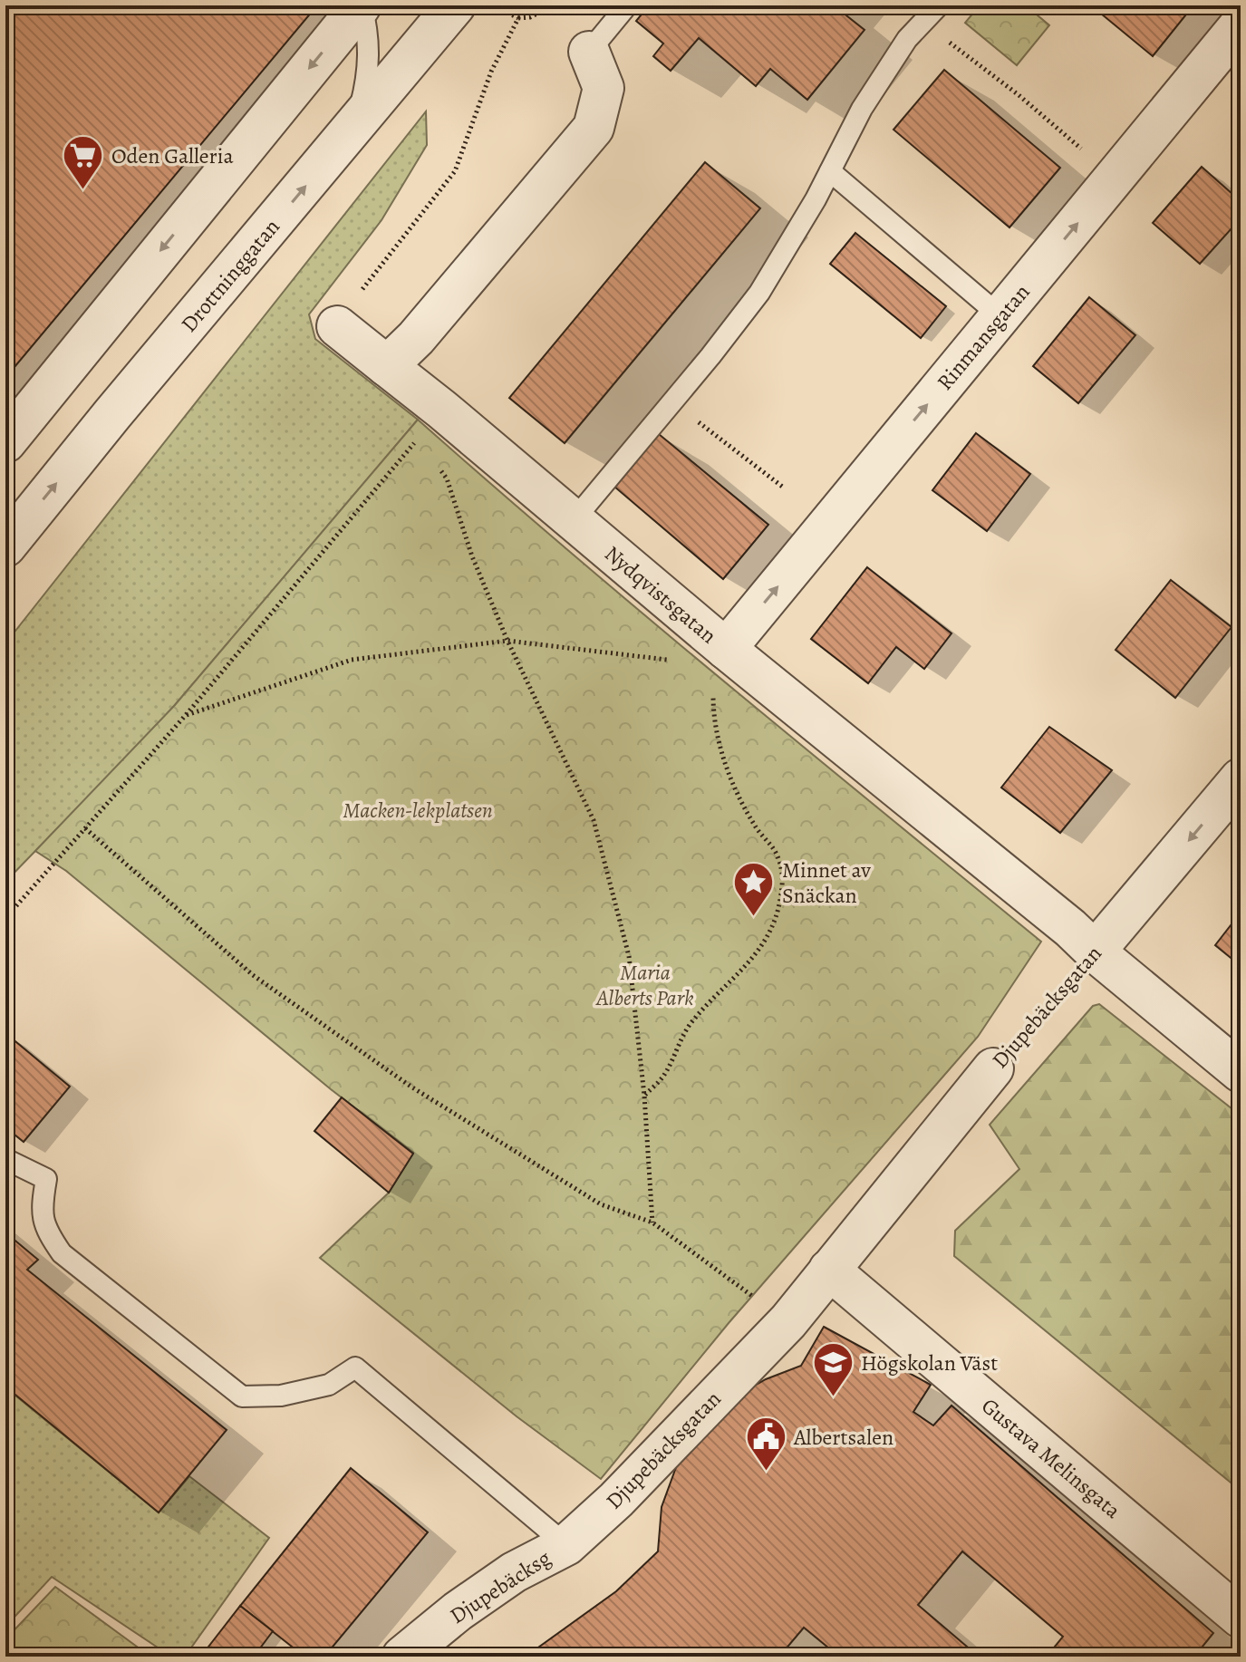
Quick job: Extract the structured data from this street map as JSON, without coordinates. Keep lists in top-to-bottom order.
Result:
{
  "streets": {
    "street": [
      "Drottninggatan",
      "Rinmansgatan",
      "Nydqvistsgatan",
      "Djupebäcksgatan",
      "Gustava Melinsgata",
      "Djupebäcksg"
    ]
  },
  "crossings": [
    ["Rinmansgatan", "Nydqvistsgatan"],
    ["Nydqvistsgatan", "Djupebäcksgatan"],
    ["Djupebäcksgatan", "Gustava Melinsgata"],
    ["Djupebäcksgatan", "Djupebäcksg"]
  ],
  "one_way": ["Rinmansgatan"],
  "parks": ["Macken-lekplatsen", "Maria Alberts Park"],
  "places": {
    "supermarket": ["Oden Galleria"],
    "place": ["Minnet av Snäckan"],
    "school or university": ["Högskolan Väst"],
    "public building": ["Albertsalen"]
  }
}
